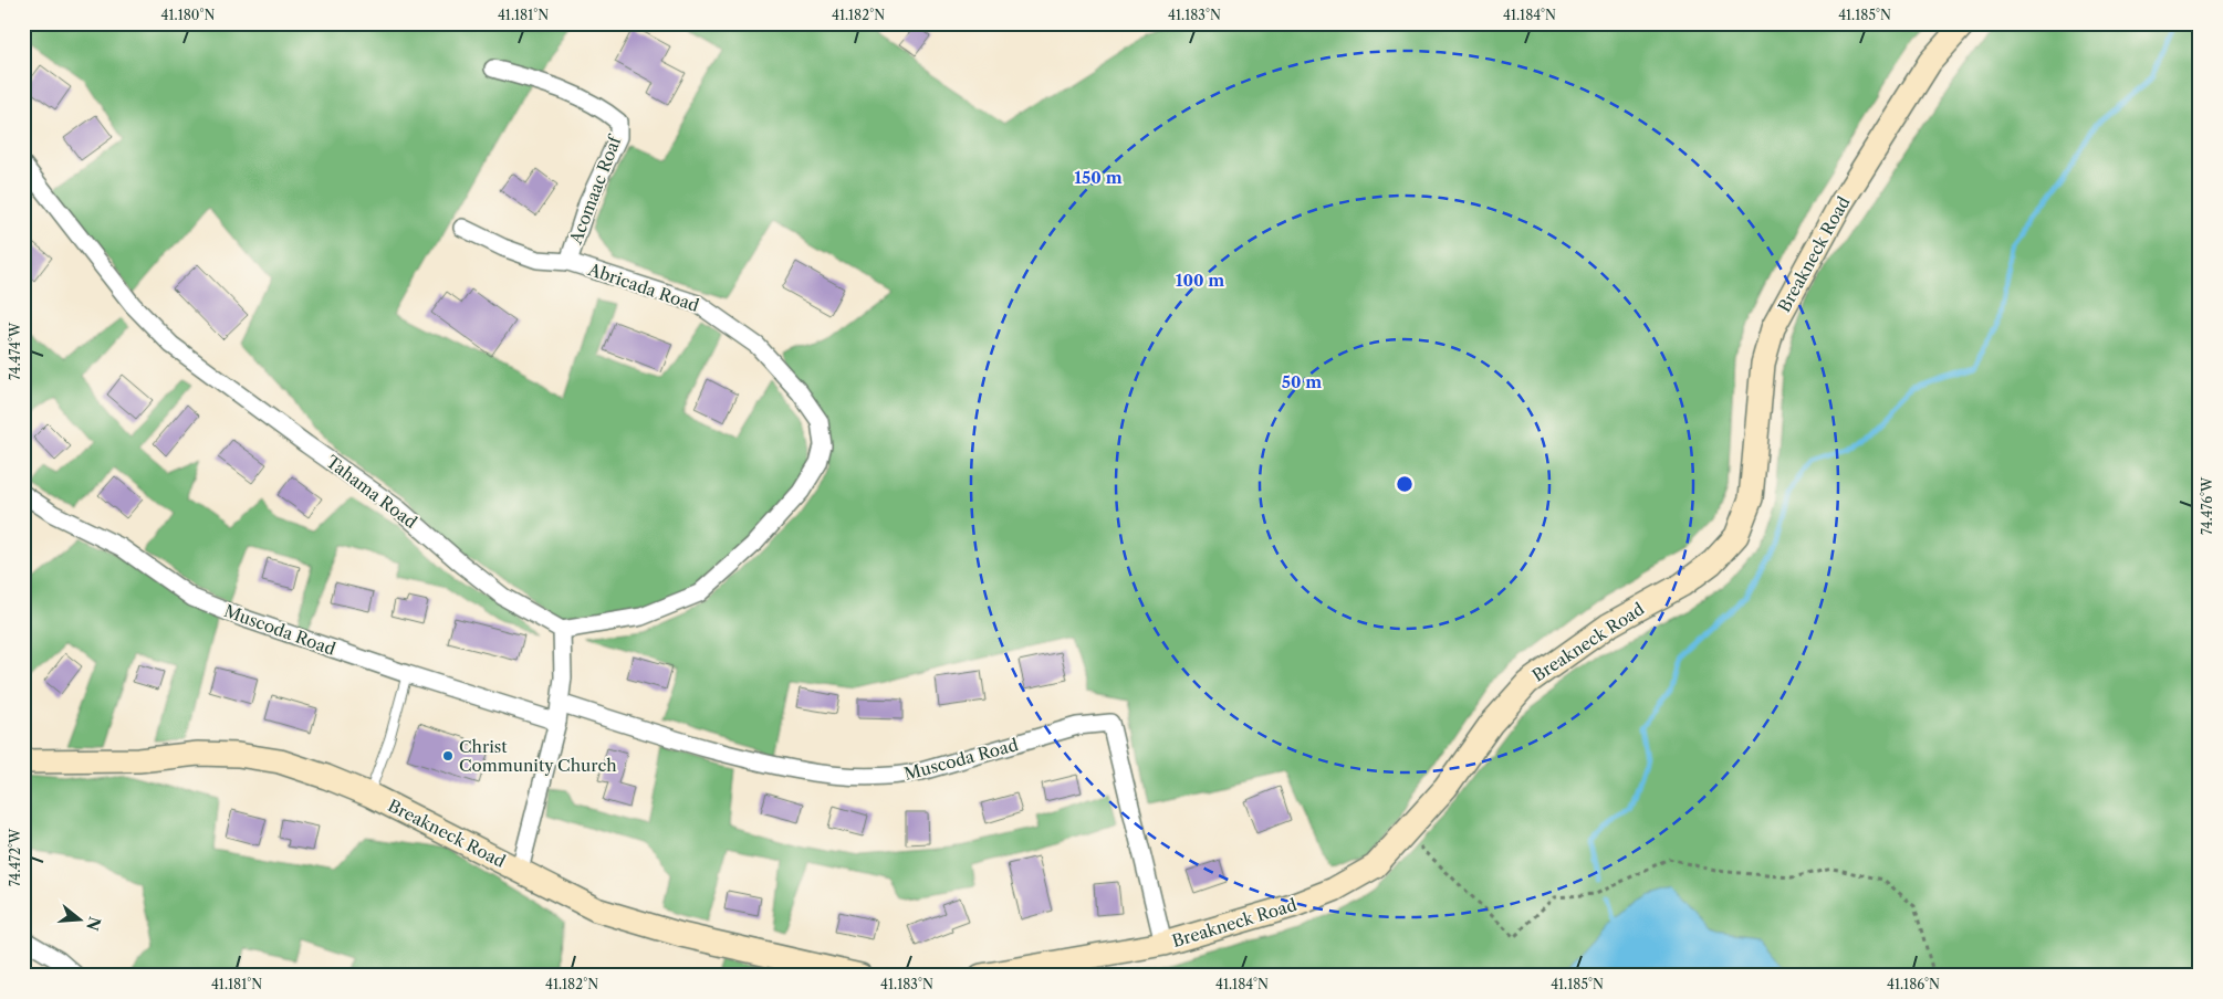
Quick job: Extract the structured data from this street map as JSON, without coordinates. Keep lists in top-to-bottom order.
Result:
{
  "streets": {
    "street": [
      "Acomaac Roaf",
      "Breakneck Road",
      "Abricada Road",
      "Tahama Road",
      "Muscoda Road"
    ]
  },
  "crossings": [
    ["Acomaac Roaf", "Abricada Road"],
    ["Breakneck Road", "Muscoda Road"],
    ["Abricada Road", "Tahama Road"]
  ],
  "places": ["Christ Community Church"],
  "north": "right",
  "coordinates": [
    "41.180°N",
    "41.181°N",
    "41.182°N",
    "41.183°N",
    "41.184°N",
    "41.185°N",
    "74.474°W",
    "74.476°W",
    "74.472°W",
    "41.186°N"
  ],
  "rings": ["150 m", "100 m", "50 m"]
}
